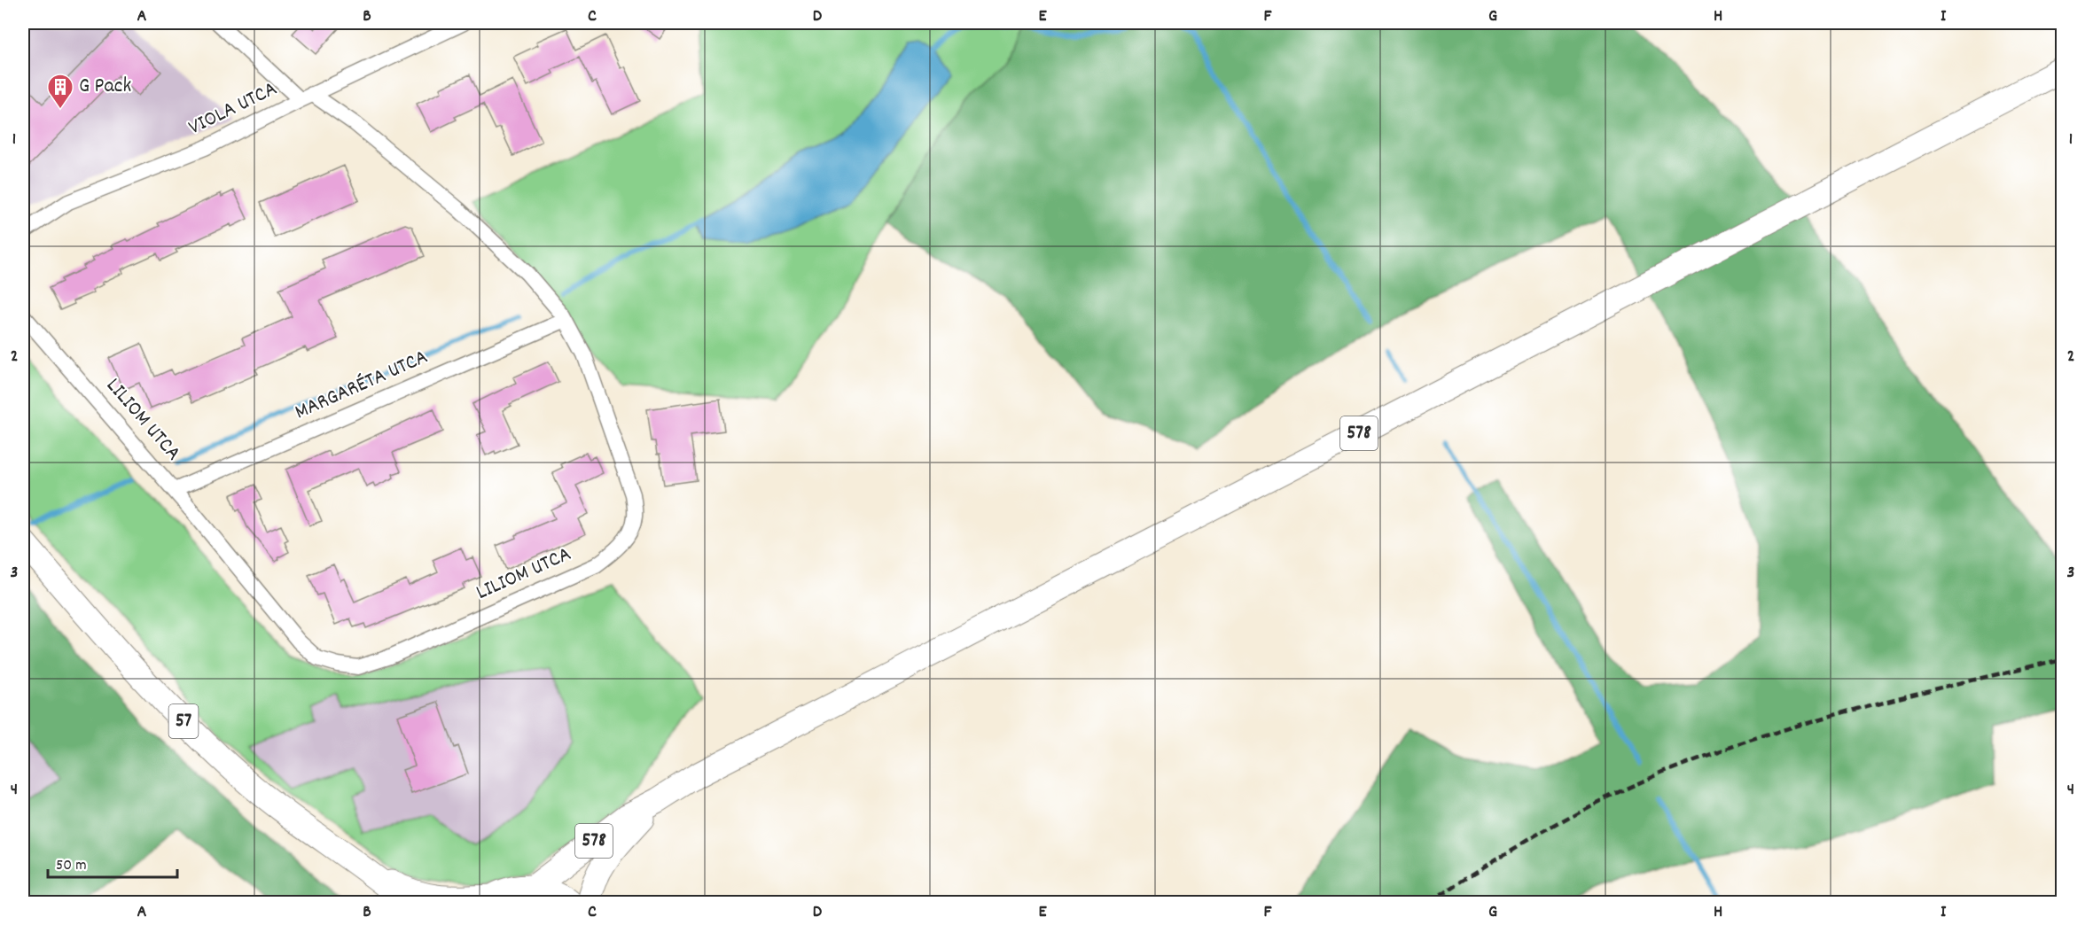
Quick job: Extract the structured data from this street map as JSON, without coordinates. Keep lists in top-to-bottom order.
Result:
{
  "streets": {
    "main road": ["578", "57"],
    "street": ["VIOLA UTCA", "MARGARÉTA UTCA", "LILIOM UTCA"]
  },
  "crossings": [
    ["VIOLA UTCA", "LILIOM UTCA"],
    ["MARGARÉTA UTCA", "LILIOM UTCA"],
    ["578", "57"]
  ],
  "places": {
    "building": ["G Pack"]
  },
  "scale_bar": "50 m",
  "grid": {
    "columns": [
      "A",
      "B",
      "C",
      "D",
      "E",
      "F",
      "G",
      "H",
      "I"
    ],
    "rows": [
      "1",
      "2",
      "3",
      "4"
    ]
  }
}
